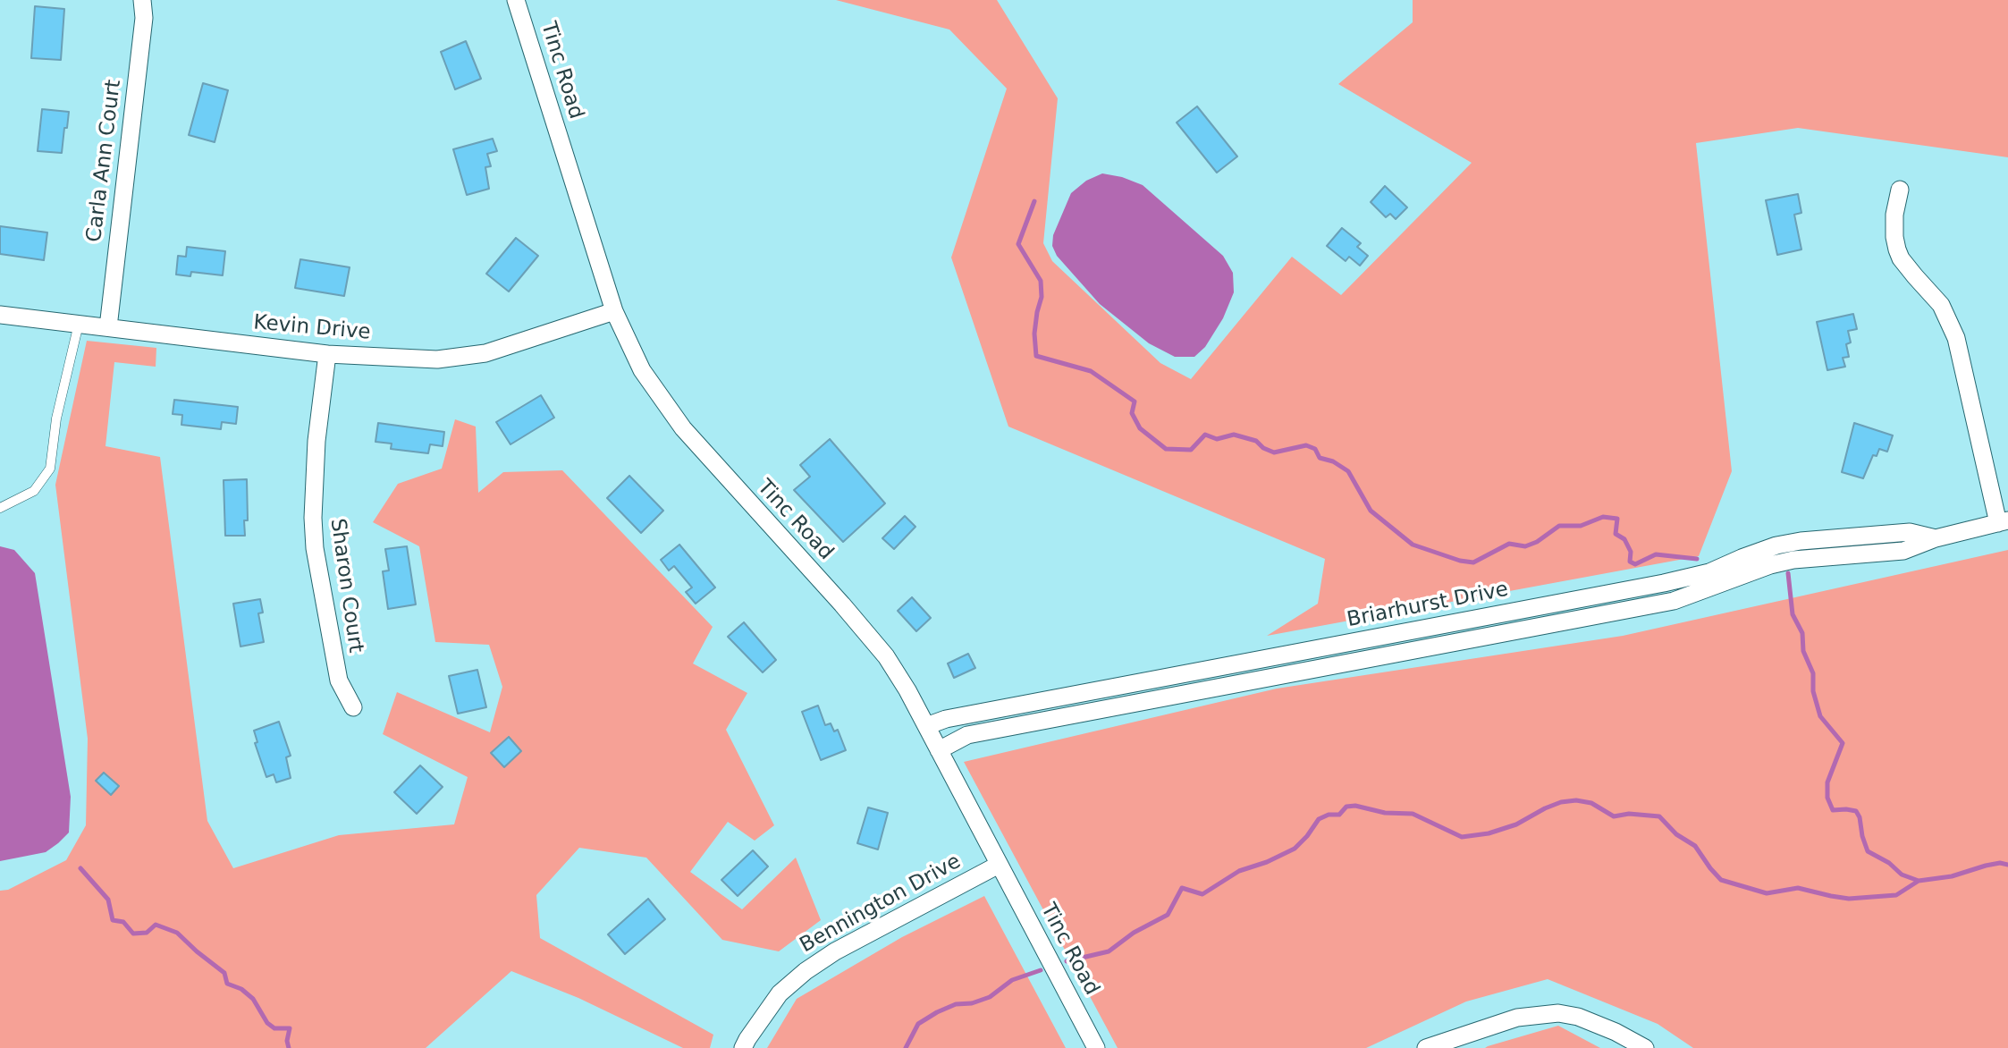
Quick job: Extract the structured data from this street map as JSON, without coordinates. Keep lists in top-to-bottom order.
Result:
{
  "streets": {
    "street": [
      "Tinc Road",
      "Carla Ann Court",
      "Kevin Drive",
      "Sharon Court",
      "Briarhurst Drive",
      "Bennington Drive"
    ]
  },
  "crossings": [
    ["Tinc Road", "Kevin Drive"],
    ["Tinc Road", "Briarhurst Drive"],
    ["Tinc Road", "Bennington Drive"],
    ["Carla Ann Court", "Kevin Drive"],
    ["Kevin Drive", "Sharon Court"]
  ]
}
